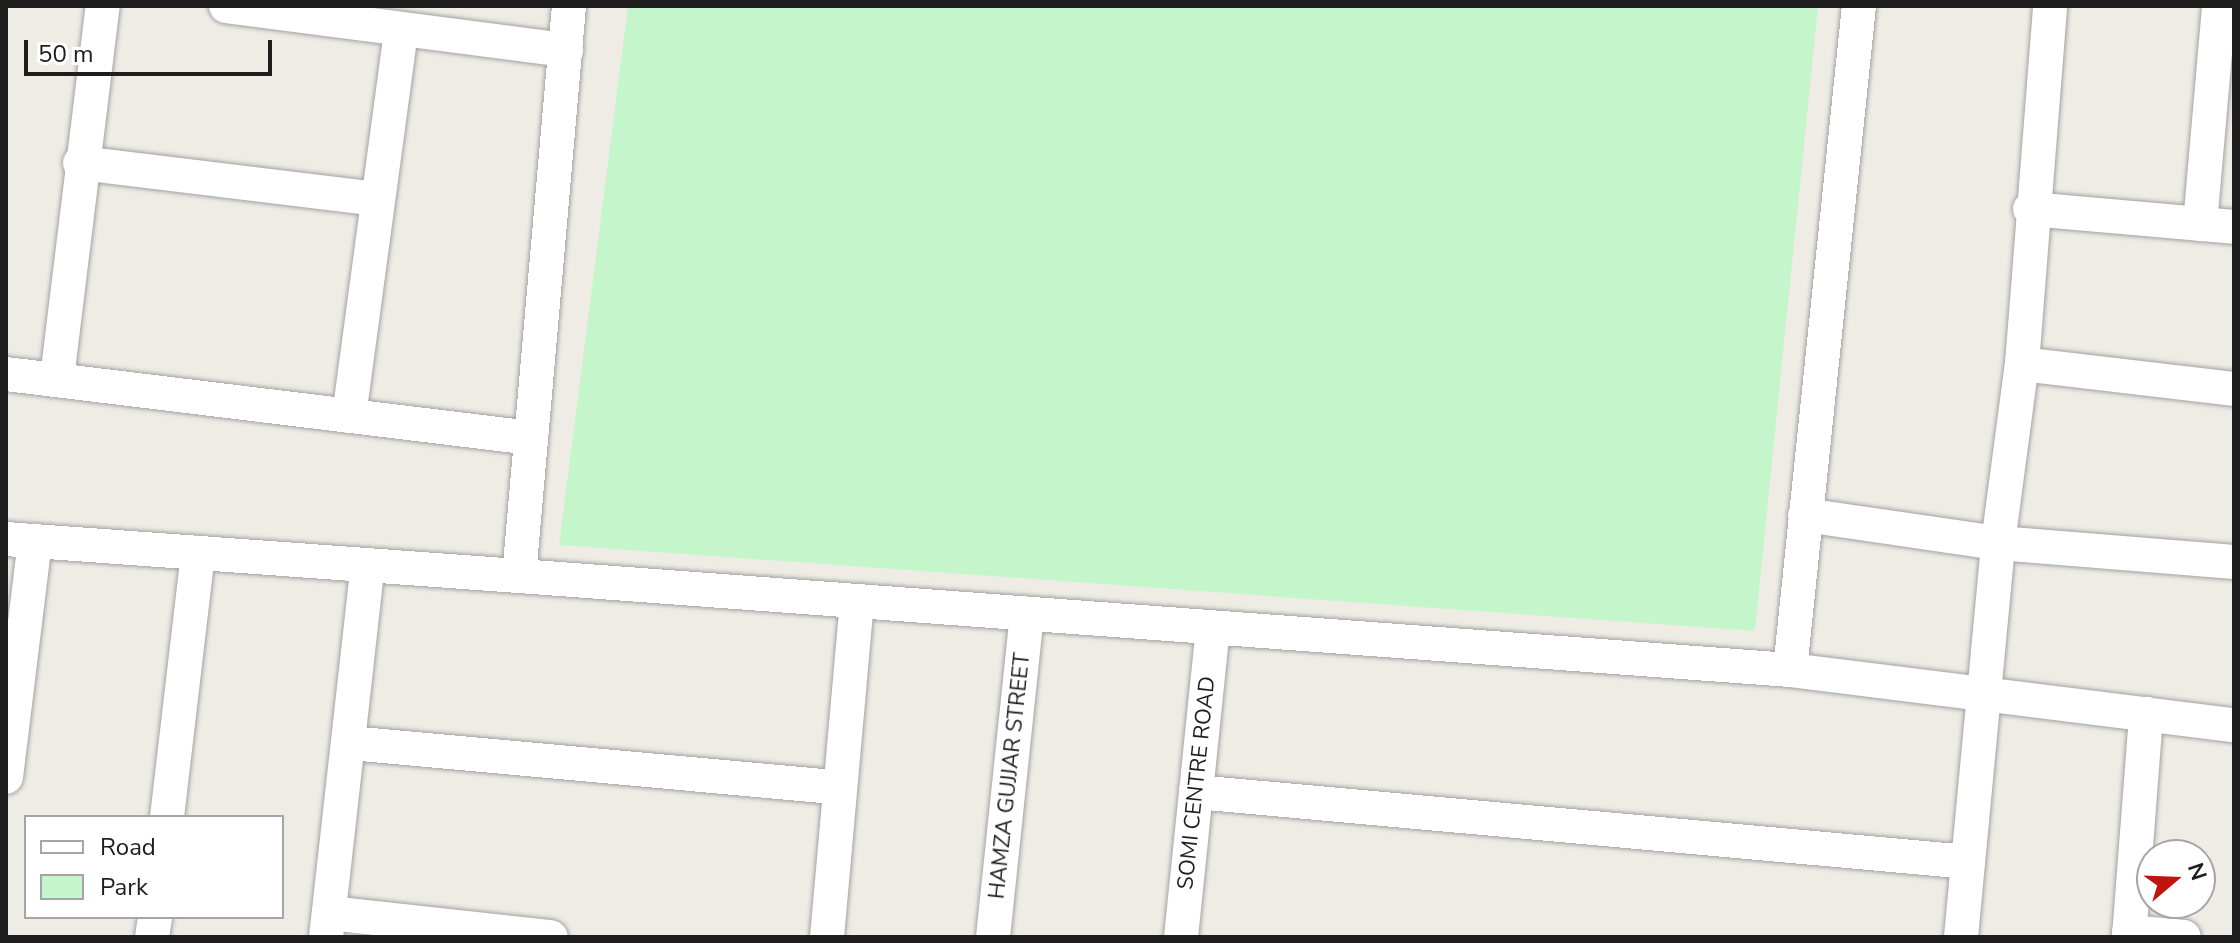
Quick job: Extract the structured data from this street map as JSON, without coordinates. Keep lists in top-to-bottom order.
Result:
{
  "streets": {
    "street": ["HAMZA GUJJAR STREET", "SOMI CENTRE ROAD"]
  },
  "legend": ["Road", "Park"],
  "scale_bar": "50 m",
  "north": "right"
}
